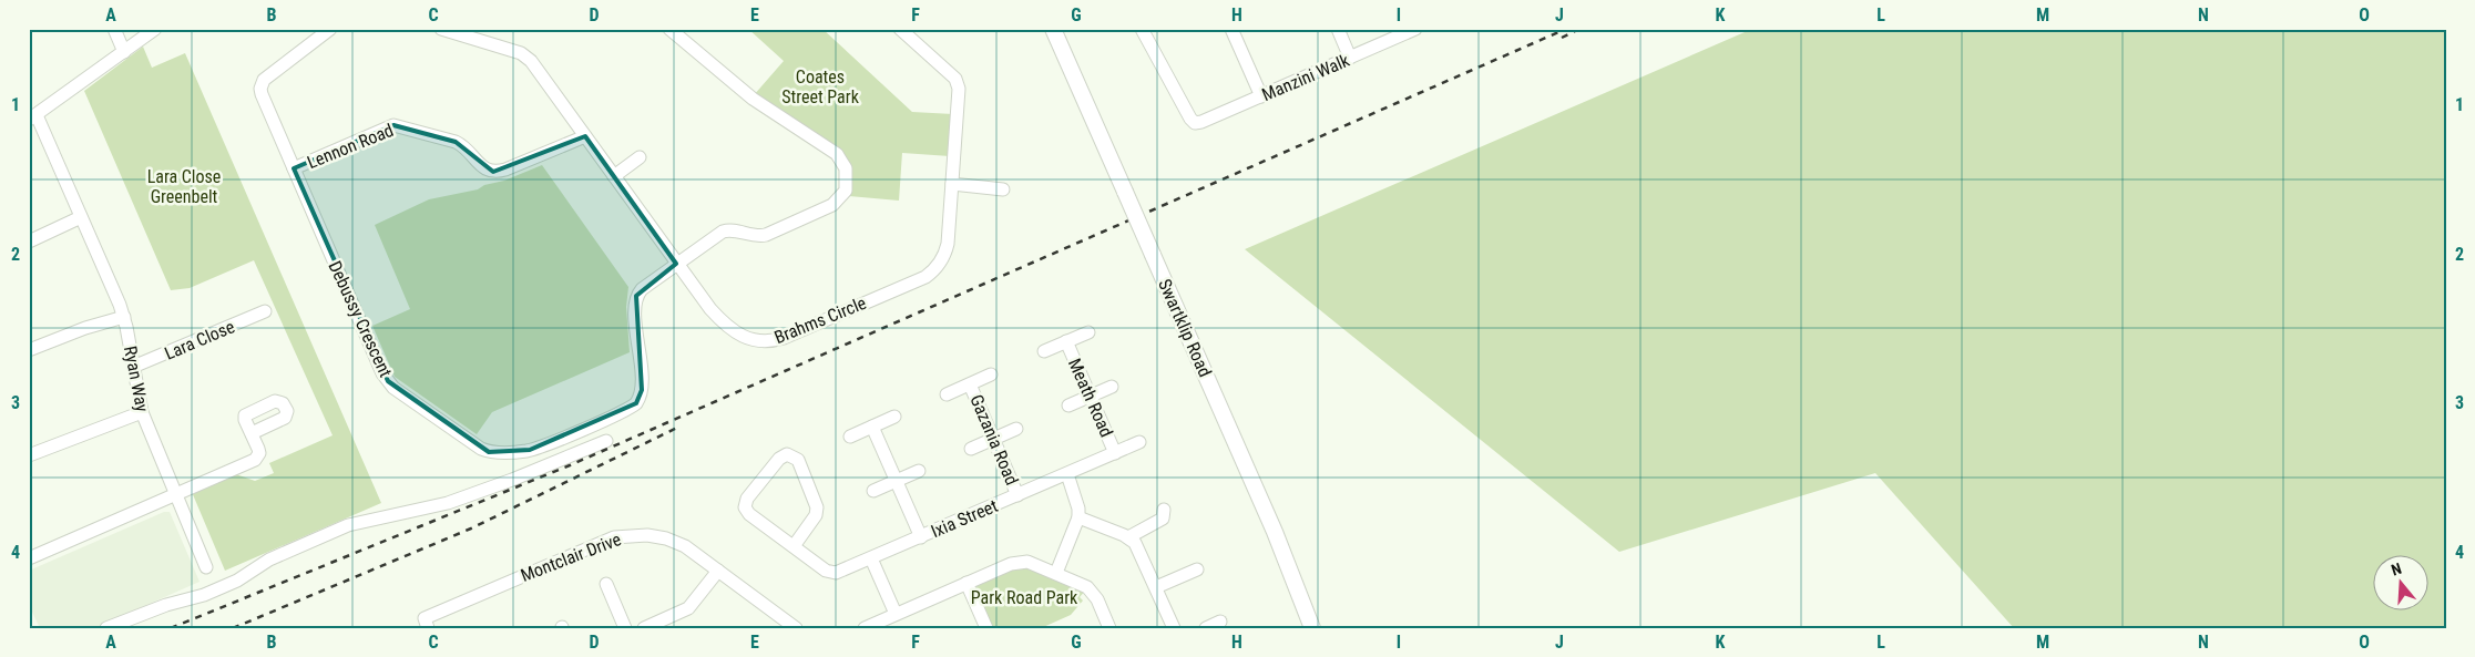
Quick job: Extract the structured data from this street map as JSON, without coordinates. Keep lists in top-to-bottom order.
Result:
{
  "streets": {
    "main road": ["Swartklip Road"],
    "street": [
      "Manzini Walk",
      "Lennon Road",
      "Debussy Crescent",
      "Brahms Circle",
      "Lara Close",
      "Ryan Way",
      "Meath Road",
      "Gazania Road",
      "Ixia Street",
      "Montclair Drive"
    ]
  },
  "crossings": [
    ["Lennon Road", "Debussy Crescent"],
    ["Lennon Road", "Brahms Circle"],
    ["Debussy Crescent", "Brahms Circle"],
    ["Lara Close", "Ryan Way"],
    ["Meath Road", "Ixia Street"],
    ["Gazania Road", "Ixia Street"]
  ],
  "parks": ["Coates Street Park", "Lara Close Greenbelt", "Park Road Park"],
  "north": "top",
  "grid": {
    "columns": [
      "A",
      "B",
      "C",
      "D",
      "E",
      "F",
      "G",
      "H",
      "I",
      "J",
      "K",
      "L",
      "M",
      "N",
      "O"
    ],
    "rows": [
      "1",
      "2",
      "3",
      "4"
    ]
  }
}
